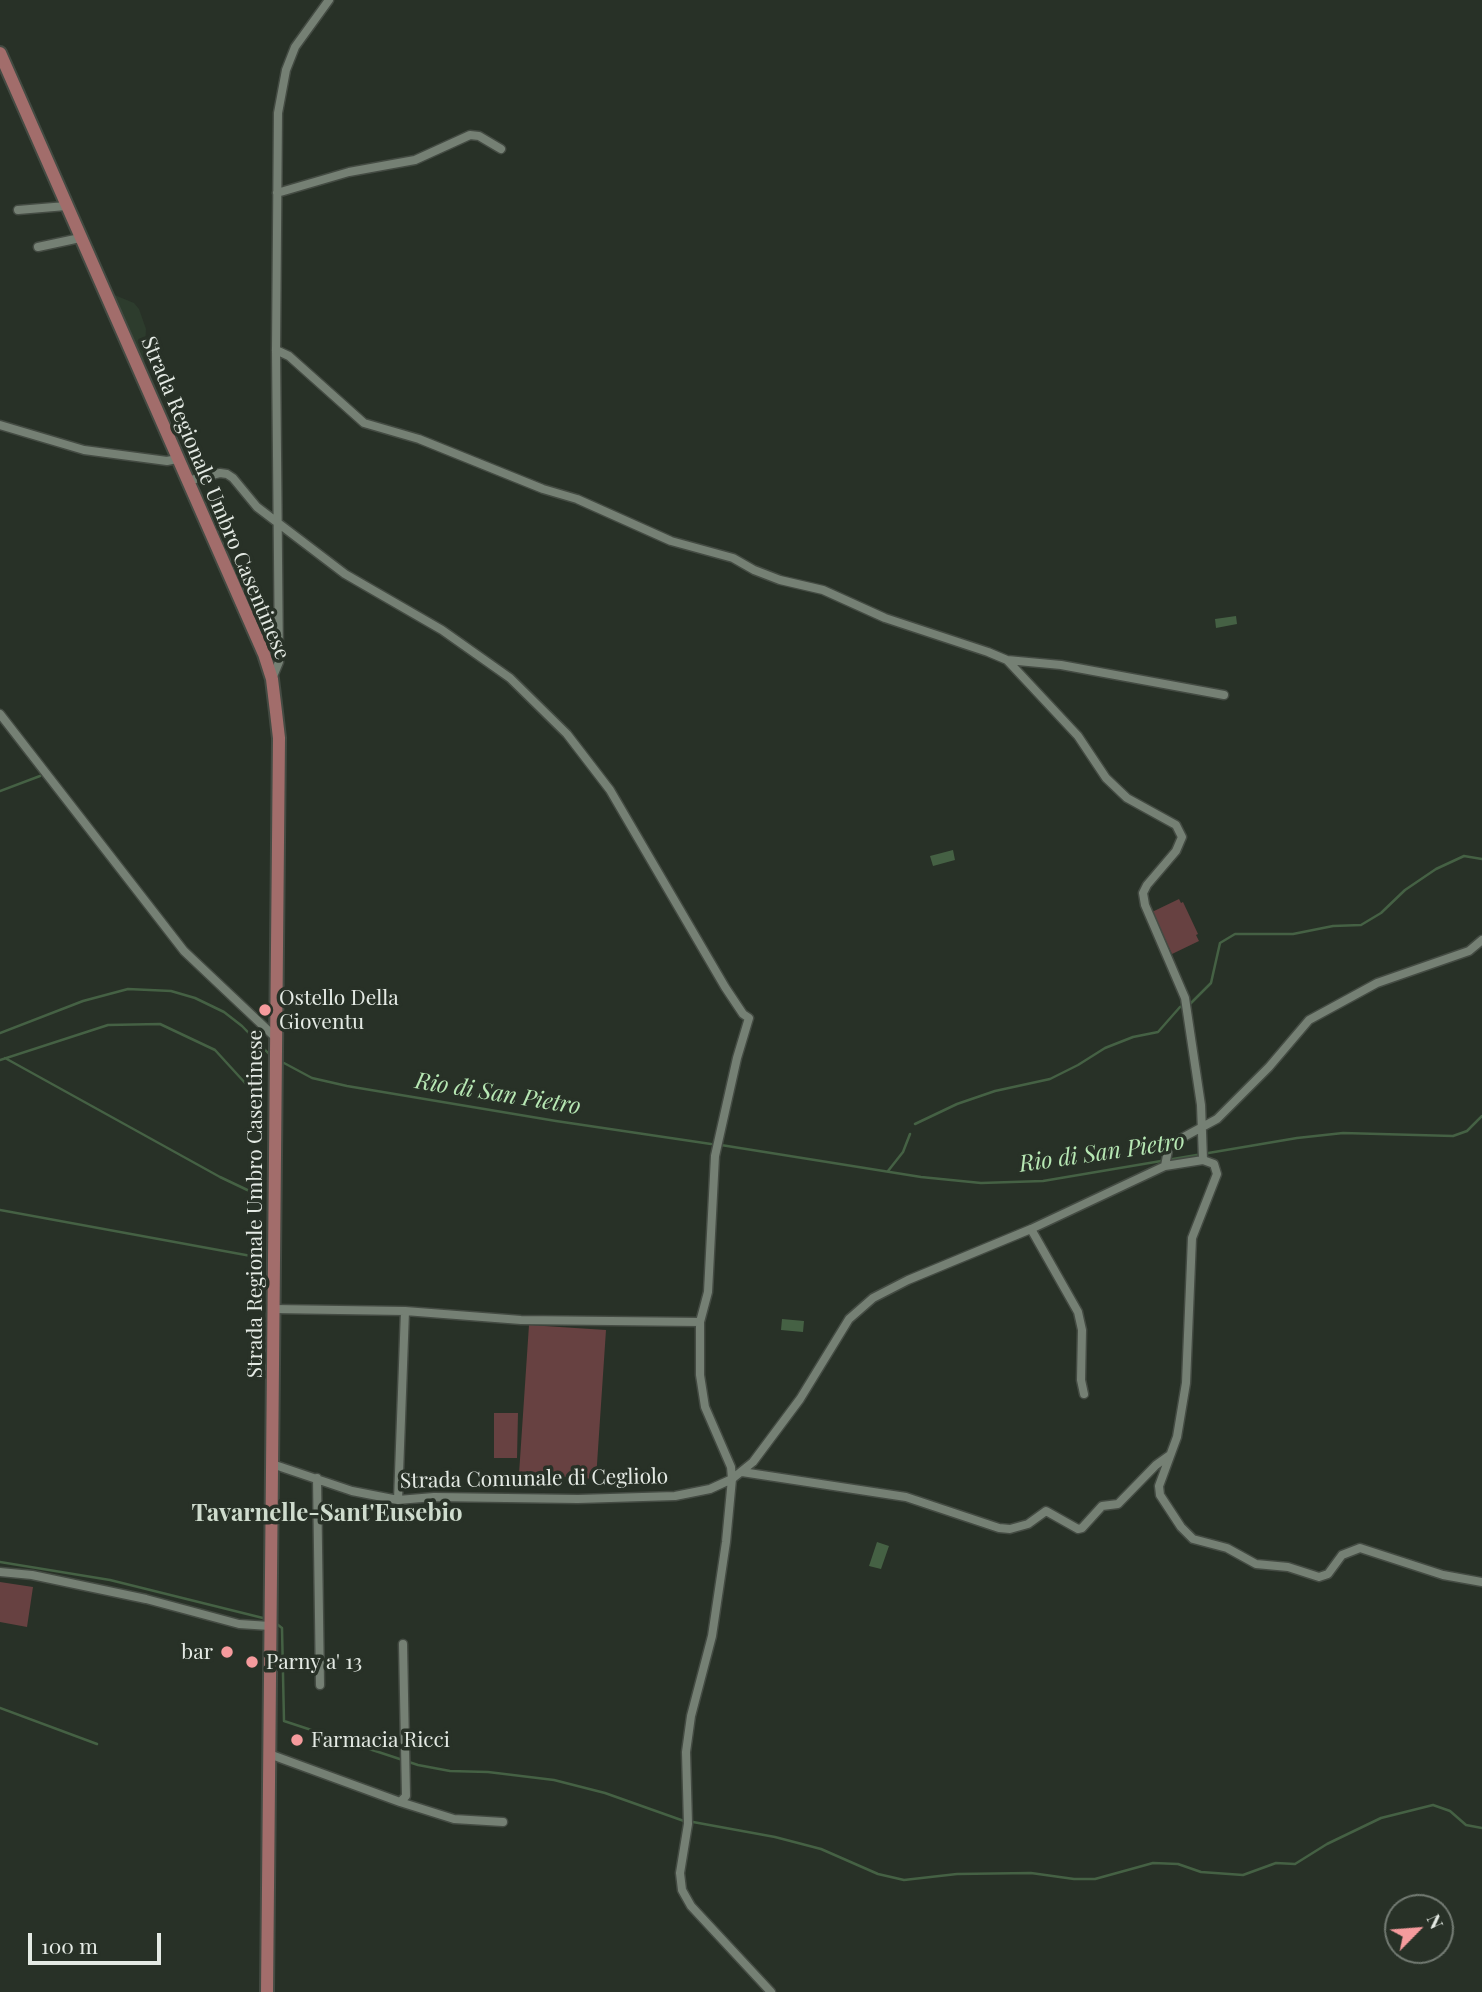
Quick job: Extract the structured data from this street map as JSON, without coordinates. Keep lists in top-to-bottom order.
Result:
{
  "streets": {
    "main road": ["Strada Regionale Umbro Casentinese"],
    "street": ["Strada Comunale di Cegliolo"]
  },
  "crossings": [
    ["Strada Regionale Umbro Casentinese", "Strada Comunale di Cegliolo"]
  ],
  "districts": ["Tavarnelle-Sant'Eusebio"],
  "water": ["Rio di San Pietro"],
  "places": [
    "Ostello Della Gioventu",
    "bar",
    "Parny a' 13",
    "Farmacia Ricci"
  ],
  "scale_bar": "100 m",
  "north": "top right"
}
